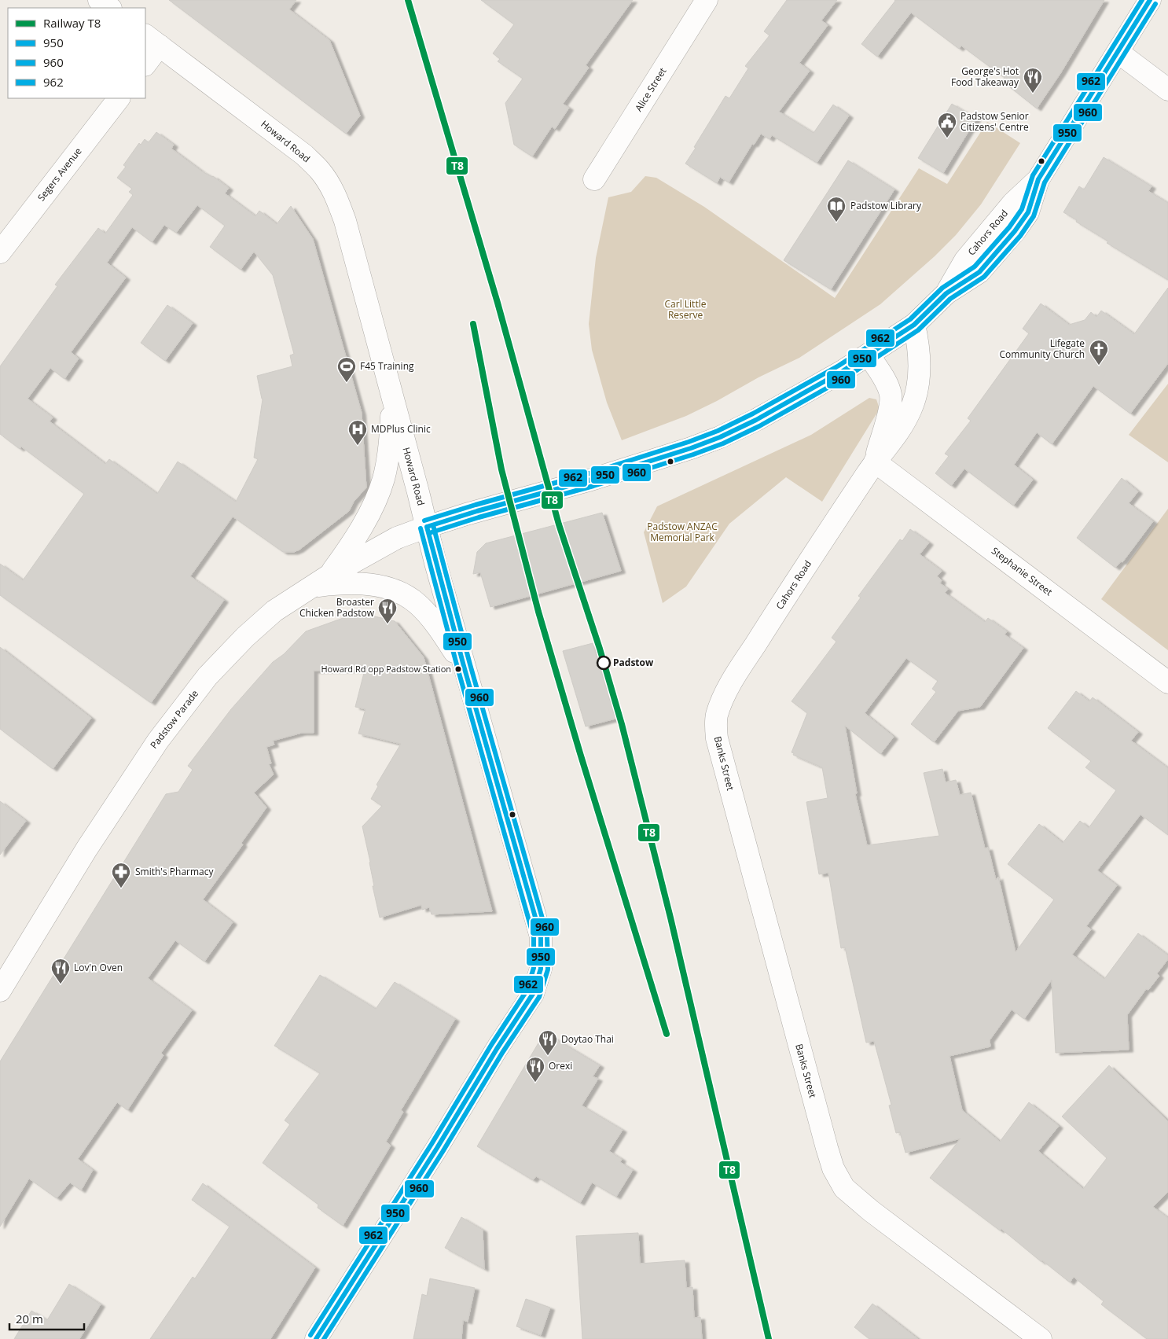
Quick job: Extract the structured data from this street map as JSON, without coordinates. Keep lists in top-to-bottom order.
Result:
{
  "streets": {
    "street": [
      "Alice Street",
      "Howard Road",
      "Segers Avenue",
      "Cahors Road",
      "Stephanie Street",
      "Padstow Parade",
      "Banks Street"
    ]
  },
  "crossings": [
    ["Howard Road", "Padstow Parade"],
    ["Cahors Road", "Stephanie Street"],
    ["Cahors Road", "Padstow Parade"],
    ["Cahors Road", "Banks Street"]
  ],
  "parks": ["Carl Little Reserve", "Padstow ANZAC Memorial Park"],
  "places": {
    "restaurant": [
      "George's Hot Food Takeaway",
      "Broaster Chicken Padstow",
      "Lov'n Oven",
      "Doytao Thai",
      "Orexi"
    ],
    "public building": ["Padstow Senior Citizens' Centre"],
    "library": ["Padstow Library"],
    "church": ["Lifegate Community Church"],
    "sports": ["F45 Training"],
    "hospital": ["MDPlus Clinic"],
    "other": ["Padstow", "Howard Rd opp Padstow Station"],
    "pharmacy": ["Smith's Pharmacy"]
  },
  "lines": [
    "rail line T8",
    "transit line 950",
    "transit line 962",
    "transit line 960"
  ],
  "legend": [
    "Railway T8",
    "950",
    "960",
    "962"
  ],
  "scale_bar": "20 m"
}
